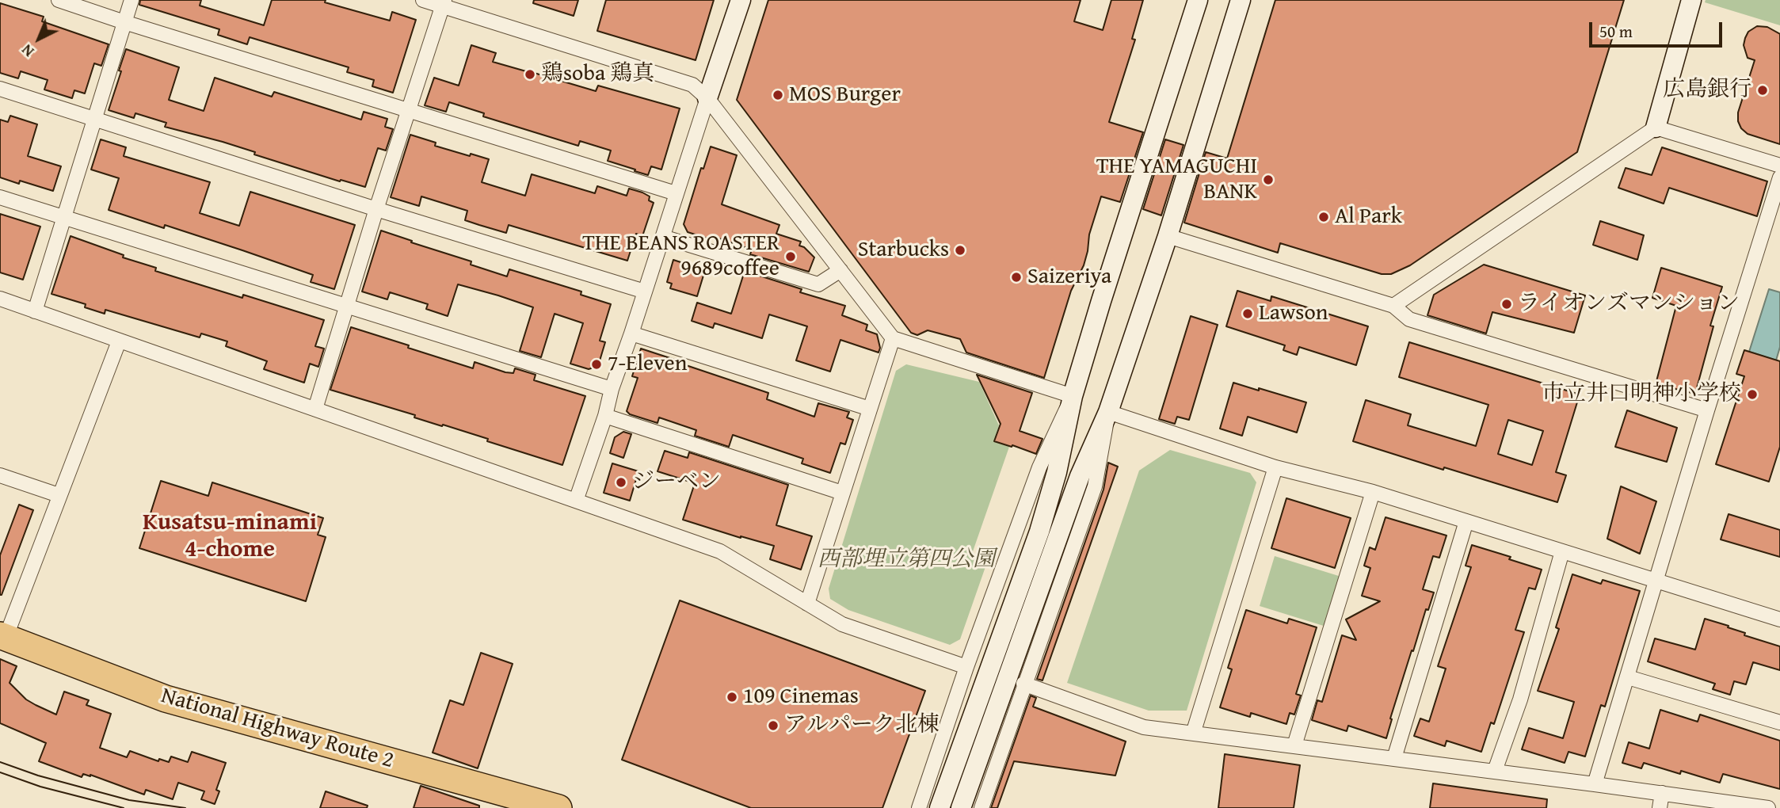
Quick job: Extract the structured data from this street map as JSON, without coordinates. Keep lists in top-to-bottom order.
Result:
{
  "streets": {
    "highway": ["National Highway Route 2"]
  },
  "districts": ["Kusatsu-minami 4-chome"],
  "parks": ["西部埋立第四公園"],
  "places": [
    "鶏soba 鶏真",
    "広島銀行",
    "MOS Burger",
    "THE YAMAGUCHI BANK",
    "Al Park",
    "Starbucks",
    "THE BEANS ROASTER 9689coffee",
    "Saizeriya",
    "ライオンズマンション",
    "Lawson",
    "7-Eleven",
    "市立井口明神小学校",
    "ジーベン",
    "109 Cinemas",
    "アルパーク北棟"
  ],
  "scale_bar": "50 m",
  "north": "bottom left"
}
